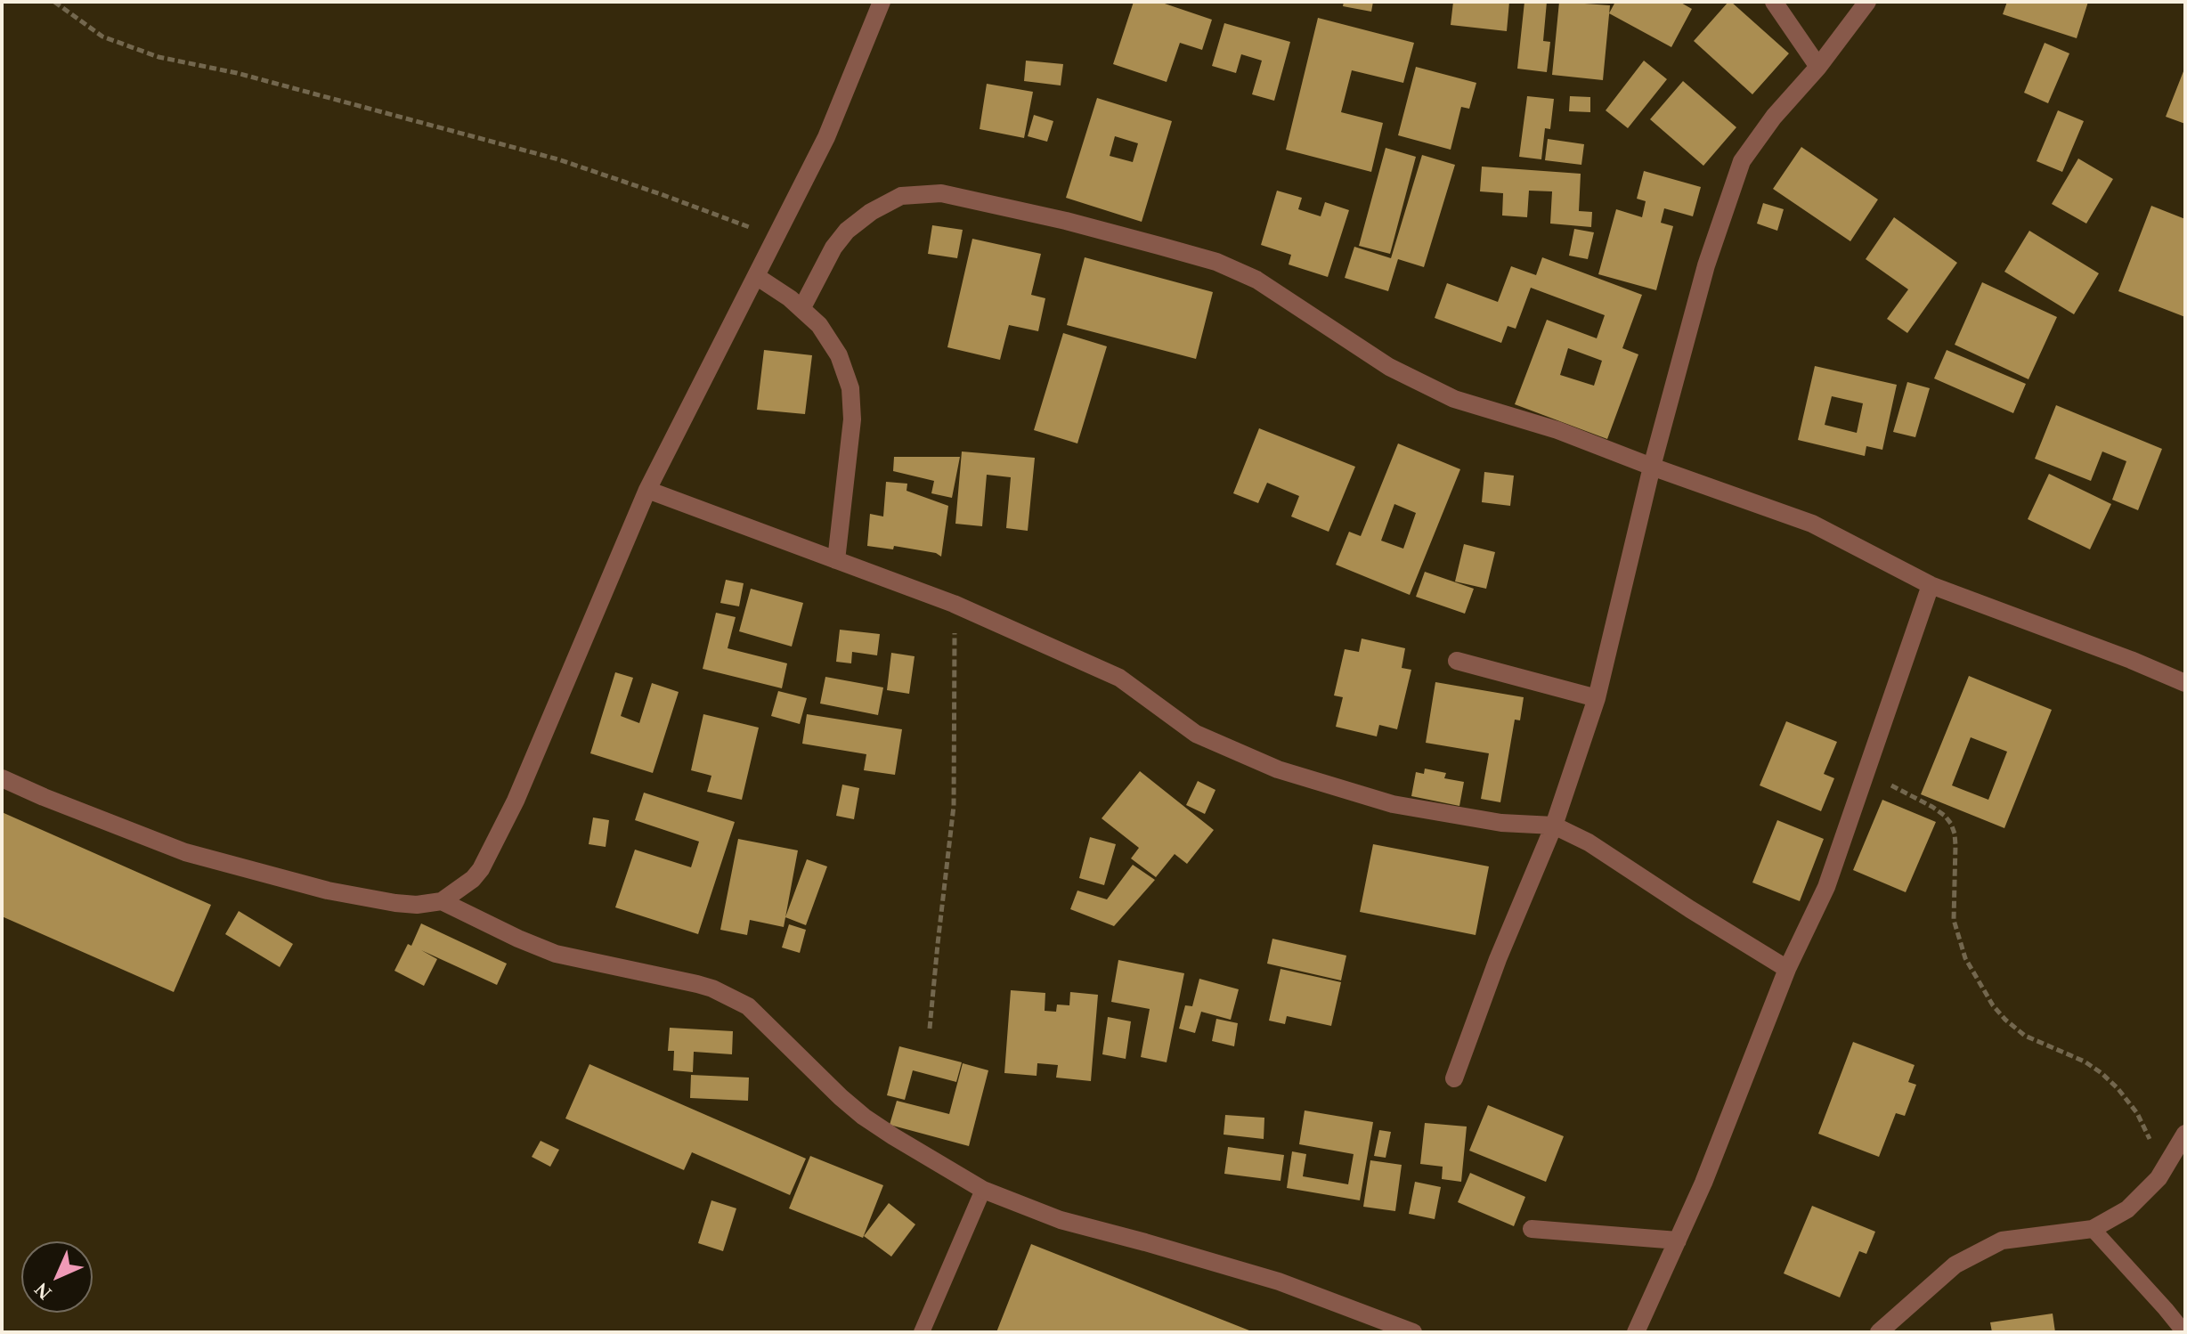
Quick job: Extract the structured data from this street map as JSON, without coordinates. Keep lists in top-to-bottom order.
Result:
{
  "north": "bottom left"
}
